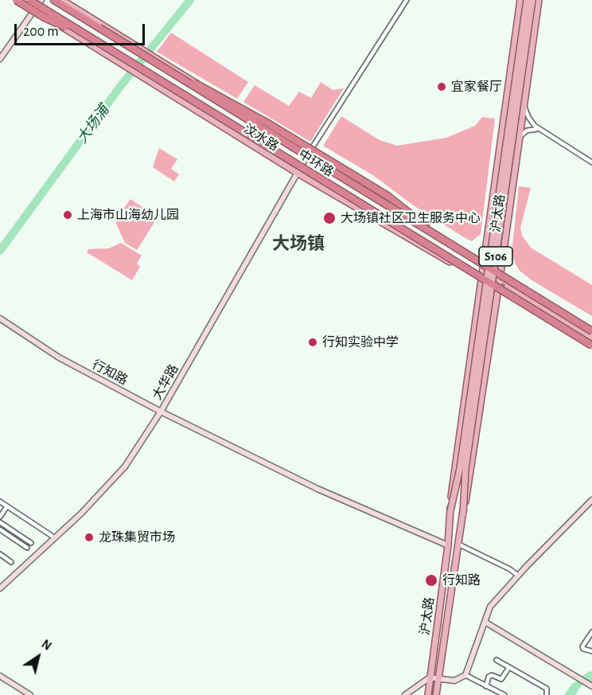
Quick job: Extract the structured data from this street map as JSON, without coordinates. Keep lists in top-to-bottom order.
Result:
{
  "streets": {
    "highway": ["中环路"],
    "main road": ["汶水路", "沪太路", "S106"],
    "street": ["行知路", "大华路"]
  },
  "crossings": [
    ["汶水路", "中环路"],
    ["汶水路", "沪太路"],
    ["汶水路", "大华路"],
    ["沪太路", "行知路"],
    ["行知路", "大华路"]
  ],
  "districts": ["大场镇"],
  "water": ["大场浦"],
  "places": [
    "宜家餐厅",
    "上海市山海幼儿园",
    "大场镇社区卫生服务中心",
    "行知实验中学",
    "龙珠集贸市场",
    "行知路"
  ],
  "scale_bar": "200 m",
  "north": "top right"
}
